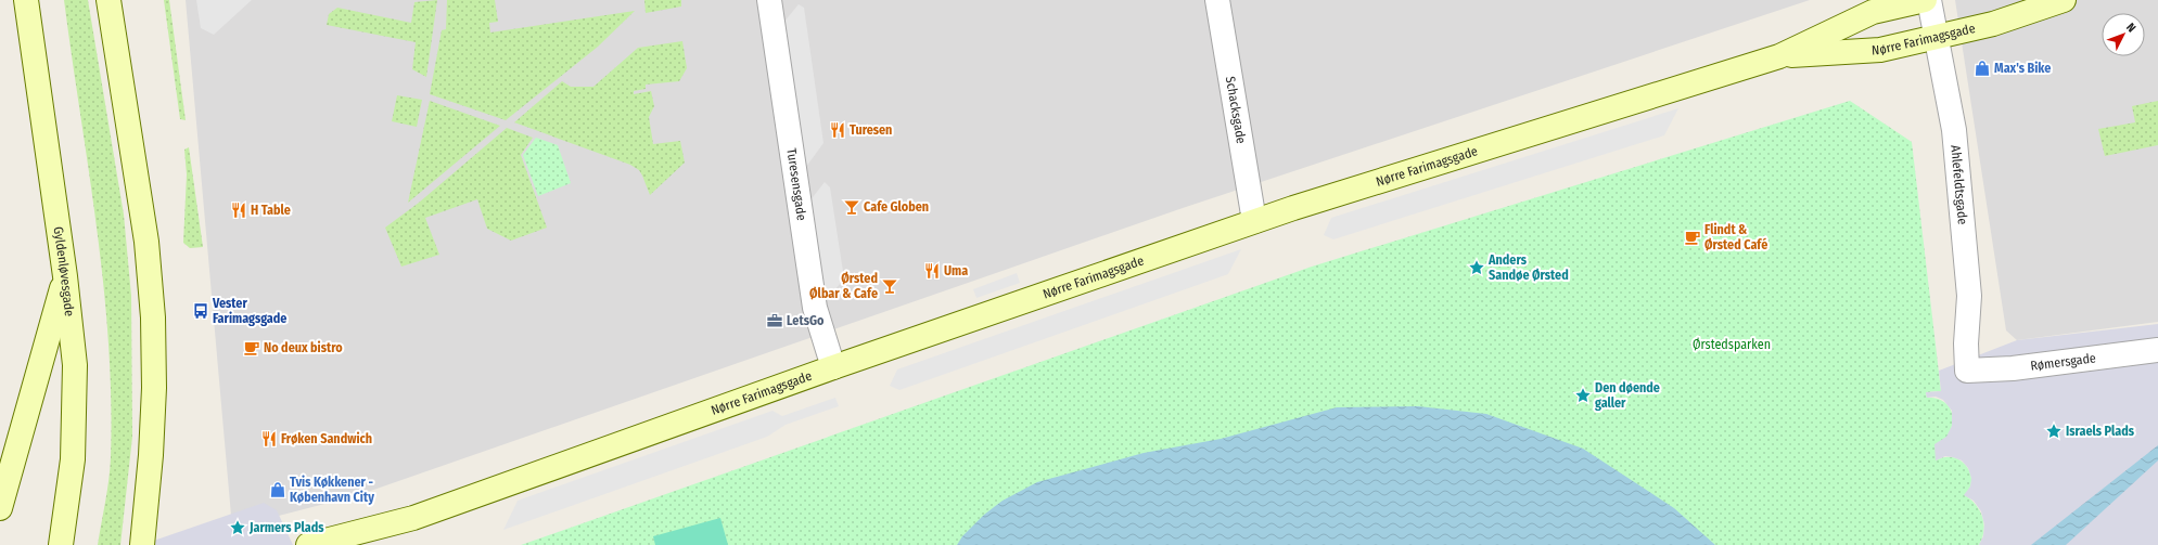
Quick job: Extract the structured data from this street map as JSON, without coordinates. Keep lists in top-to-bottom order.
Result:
{
  "streets": {
    "street": [
      "Nørre Farimagsgade",
      "Schacksgade",
      "Ahlefeldtsgade",
      "Turesensgade",
      "Gyldenløvesgade",
      "Rømersgade"
    ]
  },
  "crossings": [
    ["Nørre Farimagsgade", "Schacksgade"],
    ["Nørre Farimagsgade", "Ahlefeldtsgade"],
    ["Nørre Farimagsgade", "Turesensgade"],
    ["Ahlefeldtsgade", "Rømersgade"]
  ],
  "parks": ["Ørstedsparken"],
  "places": {
    "shop": ["Max's Bike", "Tvis Køkkener - København City"],
    "restaurant": [
      "Turesen",
      "H Table",
      "Uma",
      "Frøken Sandwich"
    ],
    "bar": ["Cafe Globen", "Ørsted Ølbar & Cafe"],
    "cafe": ["Flindt & Ørsted Café", "No deux bistro"],
    "place": [
      "Anders Sandøe Ørsted",
      "Den døende galler",
      "Israels Plads",
      "Jarmers Plads"
    ],
    "bus stop": ["Vester Farimagsgade"],
    "office": ["LetsGo"]
  },
  "north": "top right"
}
